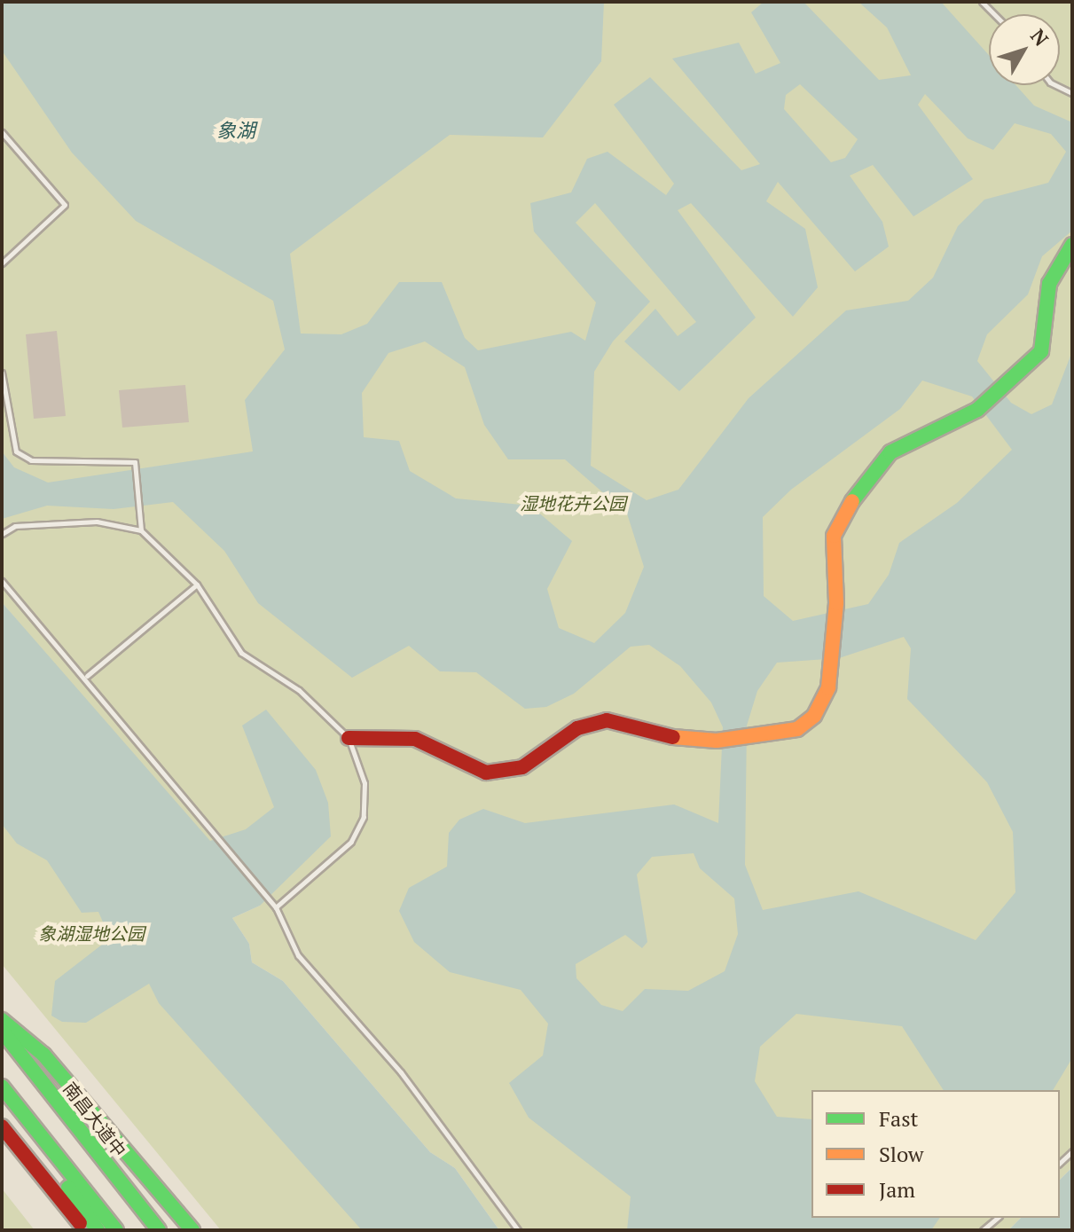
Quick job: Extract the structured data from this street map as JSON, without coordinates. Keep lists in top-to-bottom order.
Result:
{
  "streets": {
    "main road": ["南昌大道中"]
  },
  "water": ["象湖"],
  "parks": ["湿地花卉公园", "象湖湿地公园"],
  "legend": ["Fast", "Slow", "Jam"],
  "north": "top right"
}
